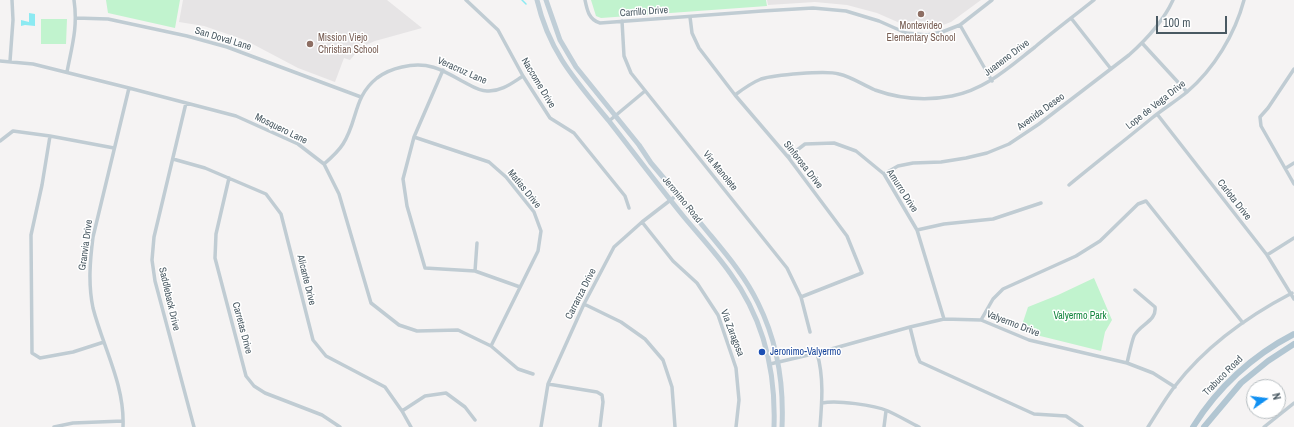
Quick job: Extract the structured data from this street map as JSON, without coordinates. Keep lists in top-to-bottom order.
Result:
{
  "streets": {
    "main road": ["Jeronimo Road", "Trabuco Road"],
    "street": [
      "Carrillo Drive",
      "San Doval Lane",
      "Juaneno Drive",
      "Veracruz Lane",
      "Naccome Drive",
      "Lope de Vega Drive",
      "Avenida Deseo",
      "Mosquero Lane",
      "Sinforosa Drive",
      "Via Manolete",
      "Matias Drive",
      "Amurro Drive",
      "Carlota Drive",
      "Granvia Drive",
      "Alicante Drive",
      "Carranza Drive",
      "Saddleback Drive",
      "Valyermo Drive",
      "Carretas Drive",
      "Via Zaragosa"
    ]
  },
  "crossings": [
    ["Carrillo Drive", "Sinforosa Drive"],
    ["Carrillo Drive", "Via Manolete"],
    ["San Doval Lane", "Veracruz Lane"],
    ["Juaneno Drive", "Sinforosa Drive"],
    ["Veracruz Lane", "Naccome Drive"],
    ["Veracruz Lane", "Mosquero Lane"],
    ["Lope de Vega Drive", "Carlota Drive"],
    ["Avenida Deseo", "Amurro Drive"],
    ["Mosquero Lane", "Matias Drive"],
    ["Mosquero Lane", "Granvia Drive"],
    ["Mosquero Lane", "Saddleback Drive"],
    ["Sinforosa Drive", "Via Manolete"],
    ["Sinforosa Drive", "Amurro Drive"],
    ["Amurro Drive", "Valyermo Drive"],
    ["Jeronimo Road", "Carranza Drive"],
    ["Jeronimo Road", "Valyermo Drive"],
    ["Alicante Drive", "Saddleback Drive"],
    ["Alicante Drive", "Carretas Drive"],
    ["Carranza Drive", "Via Zaragosa"]
  ],
  "parks": ["Valyermo Park"],
  "places": ["Montevideo Elementary School", "Mission Viejo Christian School", "Jeronimo-Valyermo"],
  "scale_bar": "100 m",
  "north": "right"
}
